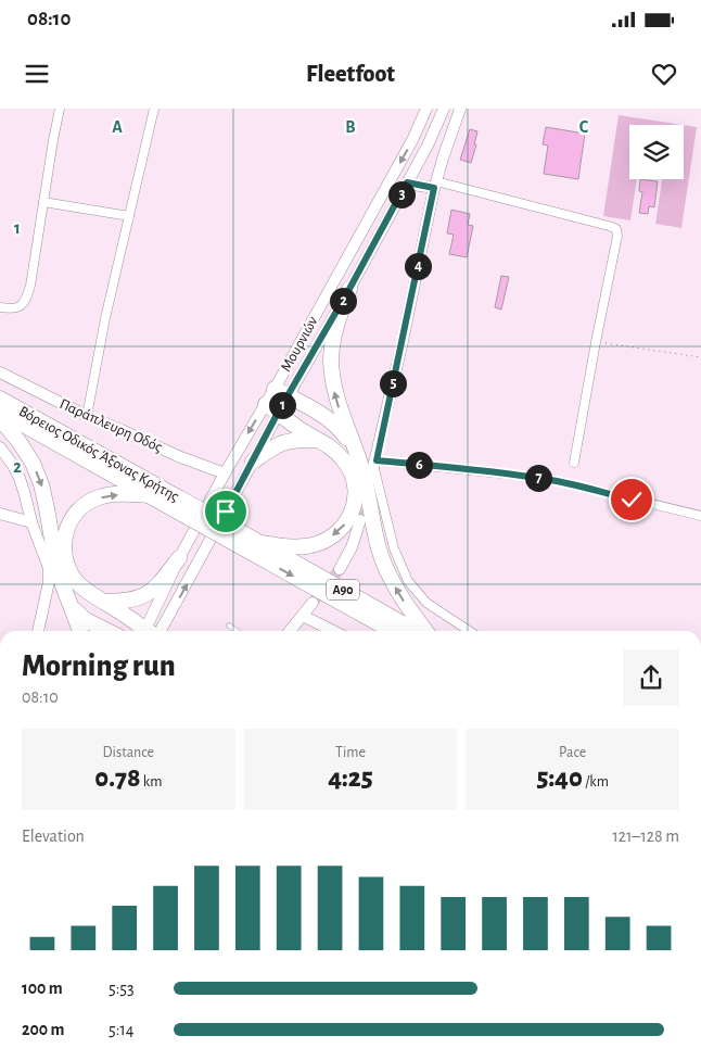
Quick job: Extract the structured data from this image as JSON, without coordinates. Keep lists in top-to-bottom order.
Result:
{
  "streets": {
    "highway": ["Βόρειος Οδικός Άξονας Κρήτης", "Α90"],
    "main road": ["Μουρνιών", "Παράπλευρη Οδός"]
  },
  "page": {
    "status": "08:10",
    "header": "Fleetfoot",
    "pins": [
      "3",
      "4",
      "2",
      "5",
      "1",
      "6",
      "7"
    ],
    "heading": ["Morning run", "08:10"],
    "stats": [
      ["Distance", "0.78 km"],
      ["Time", "4:25"],
      ["Pace", "5:40 /km"]
    ],
    "chart": ["Elevation", "121–128 m"],
    "list": [
      {
        "name": "100 m",
        "note": "5:53"
      },
      {
        "name": "200 m",
        "note": "5:14"
      }
    ]
  },
  "grid": {
    "columns": ["A", "B", "C"],
    "rows": ["1", "2"]
  }
}
